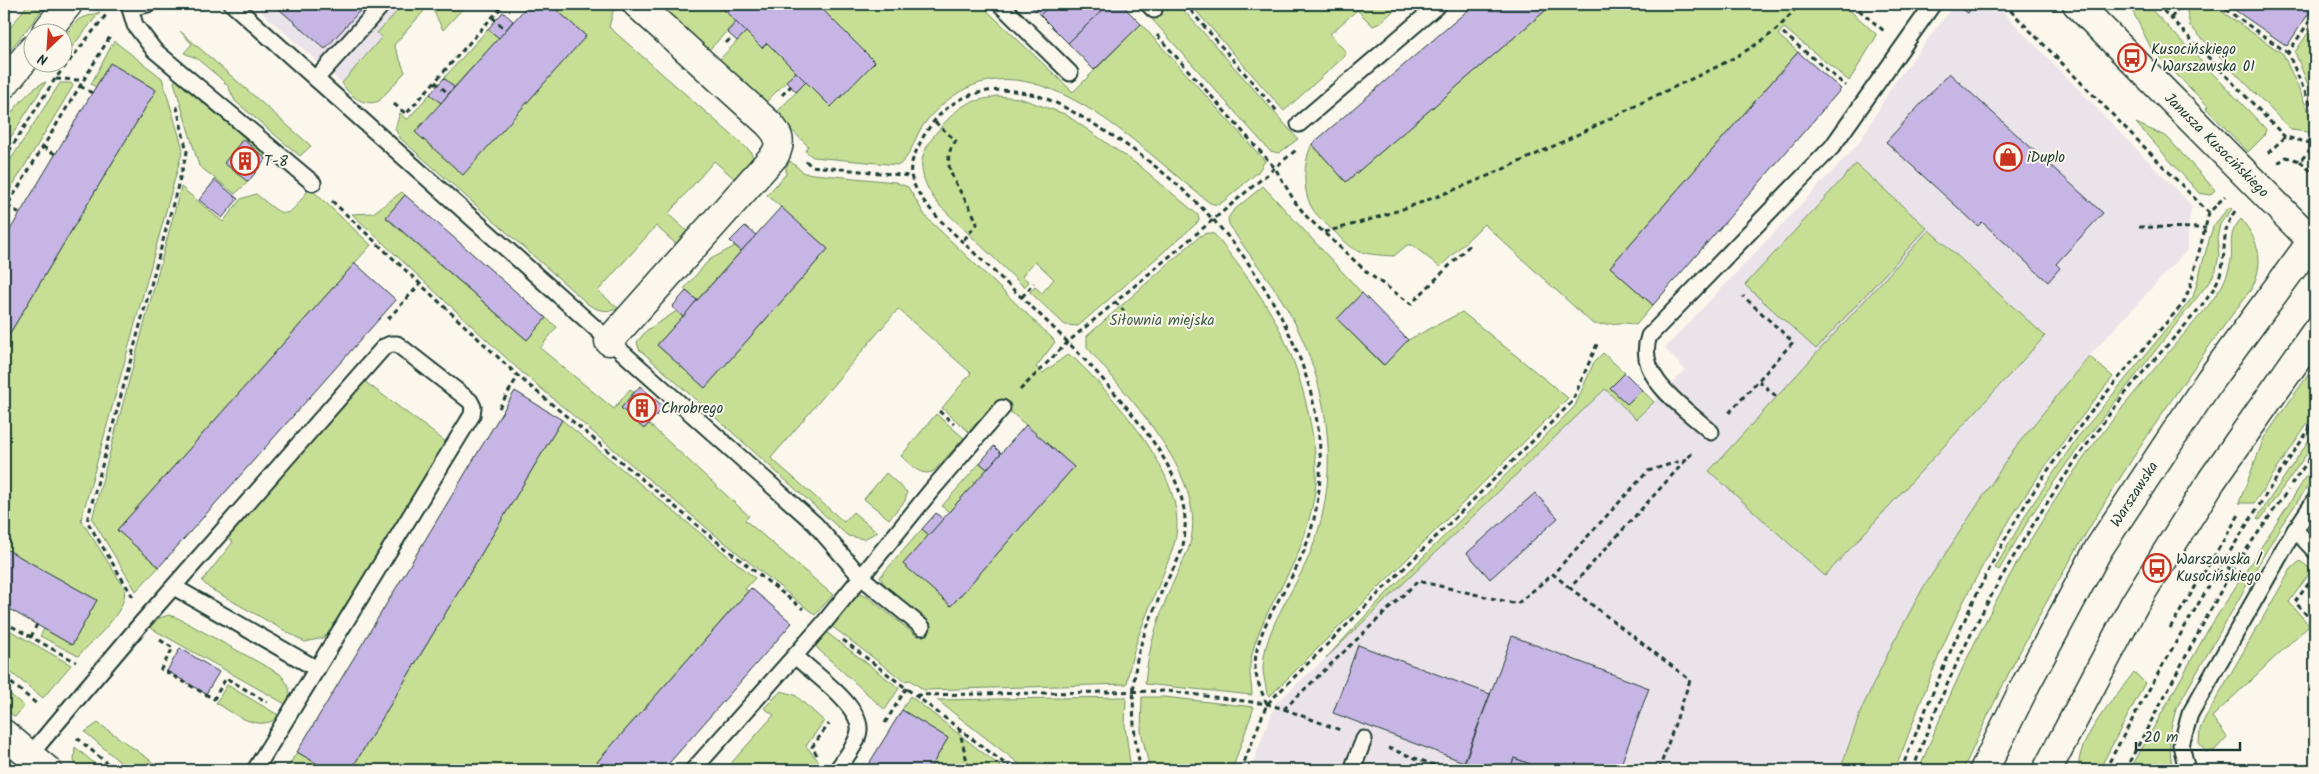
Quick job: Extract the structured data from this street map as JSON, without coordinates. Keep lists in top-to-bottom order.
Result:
{
  "streets": {
    "street": ["Janusza Kusocińskiego", "Warszawska"]
  },
  "crossings": [
    ["Janusza Kusocińskiego", "Warszawska"]
  ],
  "parks": ["Siłownia miejska"],
  "places": {
    "bus stop": ["Kusocińskiego / Warszawska 01", "Warszawska / Kusocińskiego"],
    "shop": ["iDuplo"],
    "building": ["T-8", "Chrobrego"]
  },
  "scale_bar": "20 m",
  "north": "bottom left"
}
